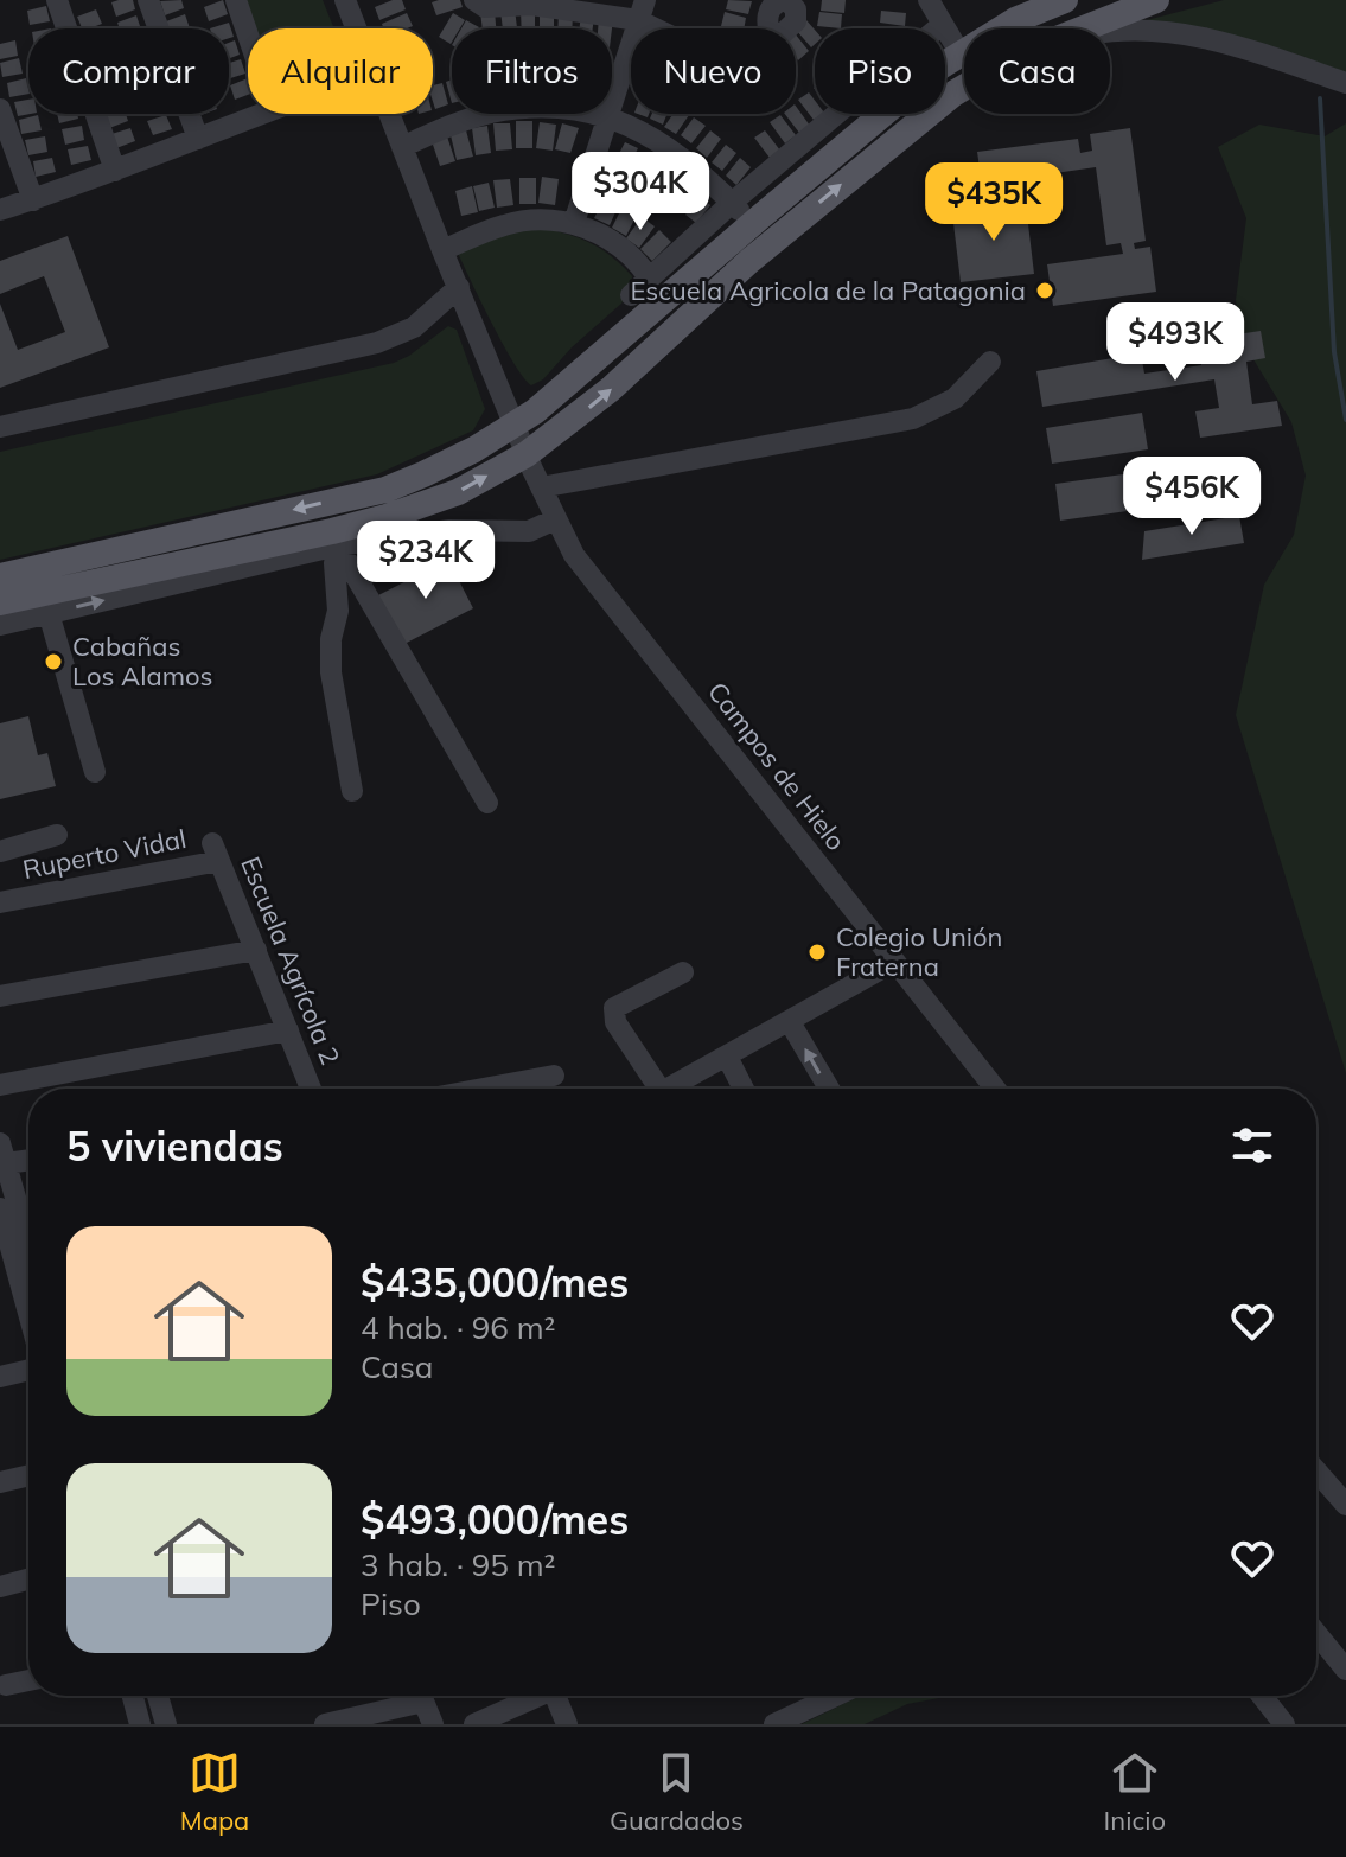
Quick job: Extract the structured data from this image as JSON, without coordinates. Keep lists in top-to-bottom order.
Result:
{
  "streets": {
    "street": ["Campos de Hielo", "Ruperto Vidal", "Escuela Agrícola 2"]
  },
  "crossings": [
    ["Ruperto Vidal", "Escuela Agrícola 2"]
  ],
  "places": ["Escuela Agricola de la Patagonia", "Cabañas Los Alamos", "Colegio Unión Fraterna"],
  "page": {
    "chip": [
      "Comprar",
      "Alquilar",
      "Filtros",
      "Nuevo",
      "Piso",
      "Casa"
    ],
    "price": [
      "$304K",
      "$435K",
      "$493K",
      "$456K",
      "$234K"
    ],
    "heading": "5 viviendas",
    "list": [
      {
        "name": "$435,000/mes",
        "note": "4 hab. · 96 m² · Casa"
      },
      {
        "name": "$493,000/mes",
        "note": "3 hab. · 95 m² · Piso"
      }
    ],
    "tabs": ["Mapa", "Guardados", "Inicio"]
  }
}
